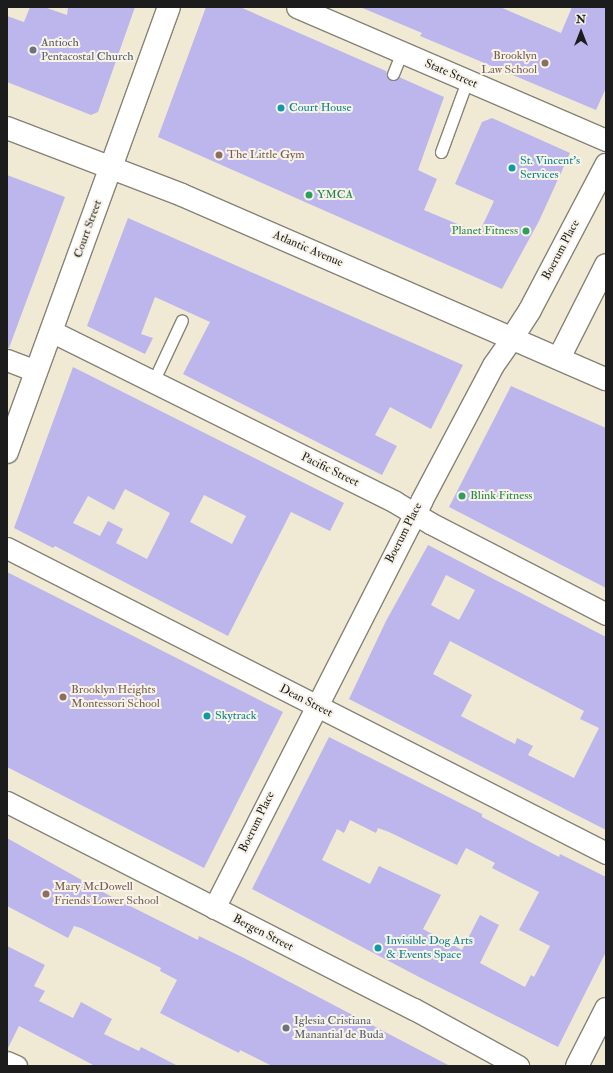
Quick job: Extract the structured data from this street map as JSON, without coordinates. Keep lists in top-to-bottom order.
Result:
{
  "streets": {
    "main road": ["Court Street", "Atlantic Avenue", "Boerum Place"],
    "street": [
      "State Street",
      "Pacific Street",
      "Dean Street",
      "Bergen Street"
    ]
  },
  "crossings": [
    ["Court Street", "Atlantic Avenue"],
    ["Court Street", "Pacific Street"],
    ["Atlantic Avenue", "Boerum Place"],
    ["Boerum Place", "Pacific Street"],
    ["Boerum Place", "Dean Street"],
    ["Boerum Place", "Bergen Street"]
  ],
  "places": [
    "Antioch Pentacostal Church",
    "Brooklyn Law School",
    "Court House",
    "The Little Gym",
    "St. Vincent's Services",
    "YMCA",
    "Planet Fitness",
    "Blink Fitness",
    "Brooklyn Heights Montessori School",
    "Skytrack",
    "Mary McDowell Friends Lower School",
    "Invisible Dog Arts & Events Space",
    "Iglesia Cristiana Manantial de Buda"
  ],
  "north": "top"
}
